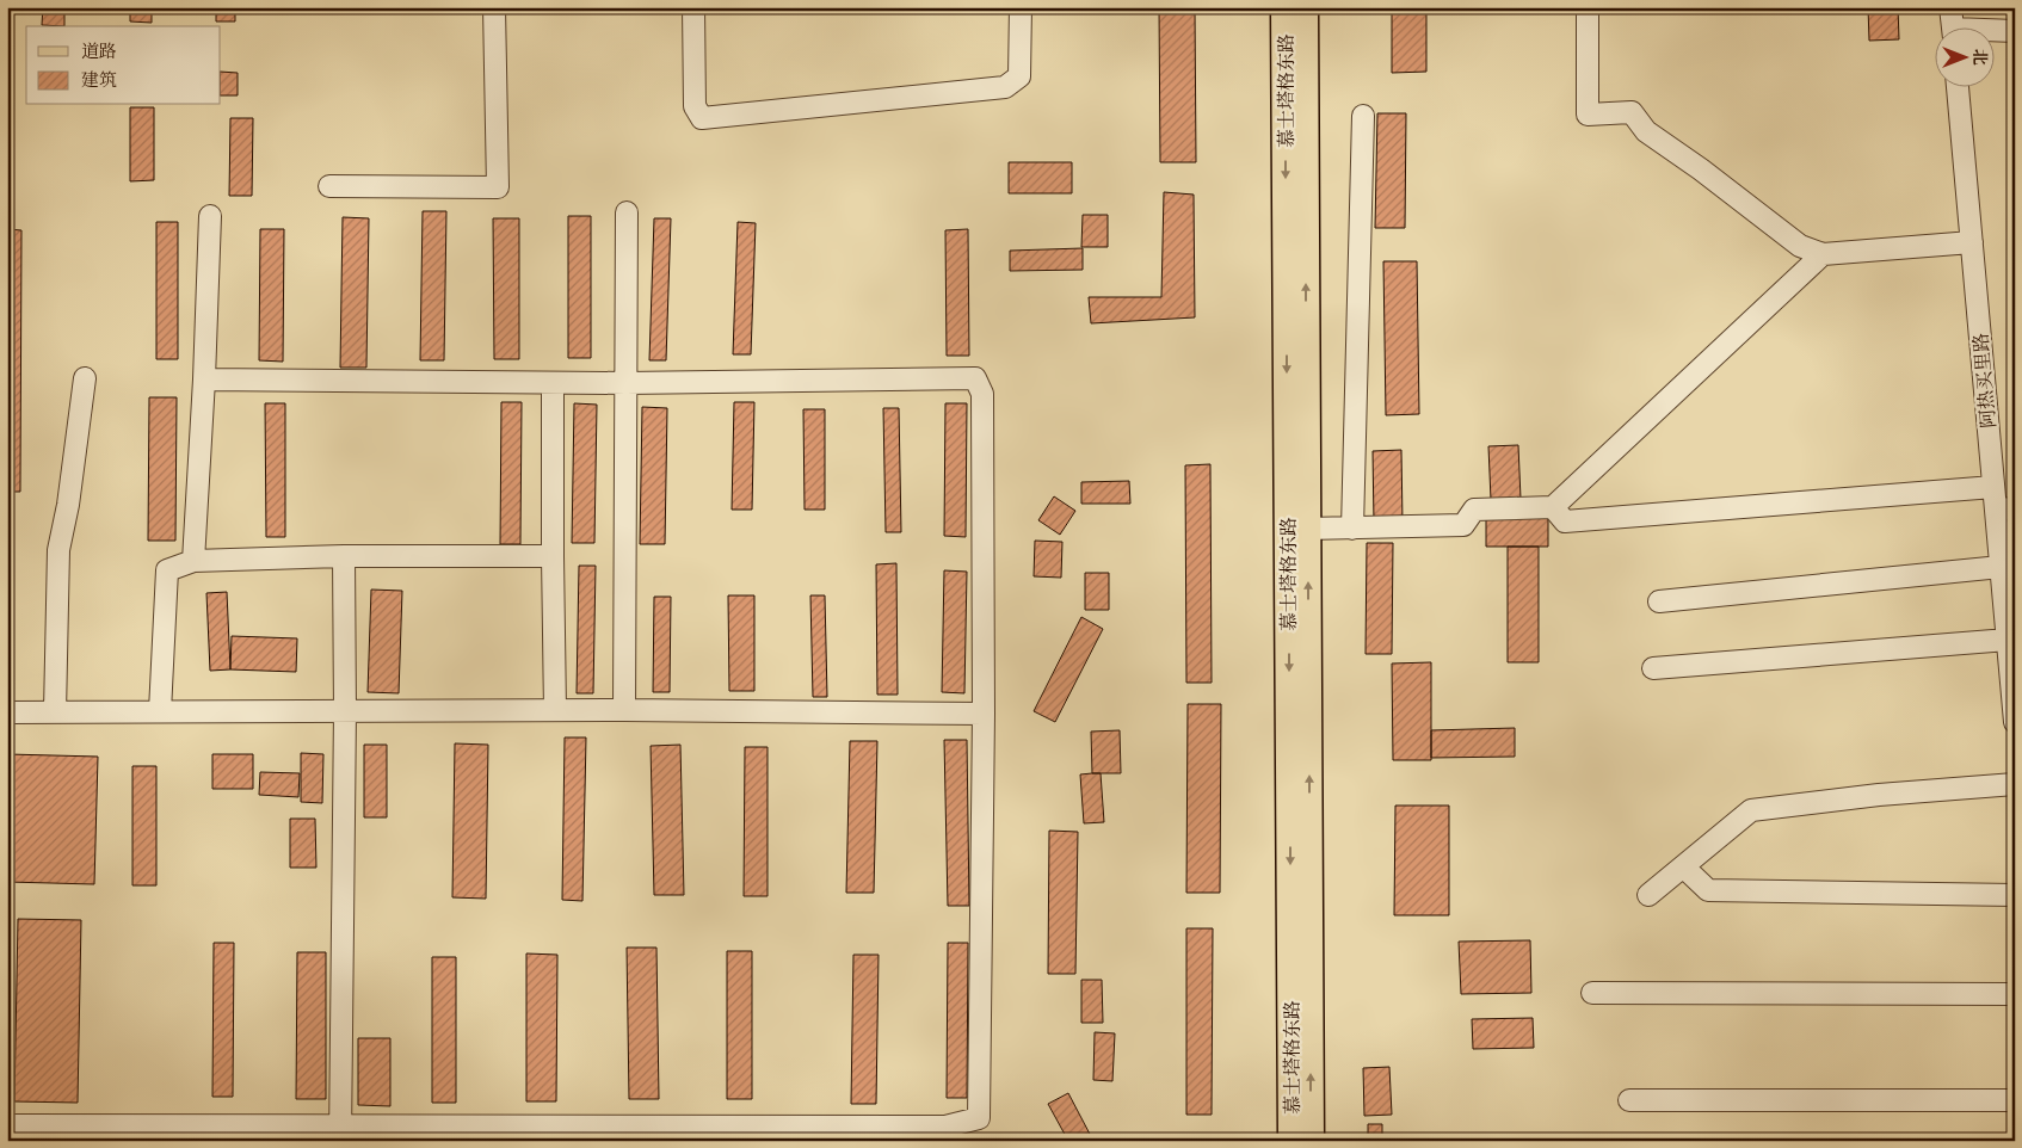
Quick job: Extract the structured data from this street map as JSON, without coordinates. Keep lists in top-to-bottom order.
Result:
{
  "streets": {
    "main road": ["慕士塔格东路"],
    "street": ["阿热买里路"]
  },
  "legend": ["道路", "建筑"],
  "north": "right"
}
